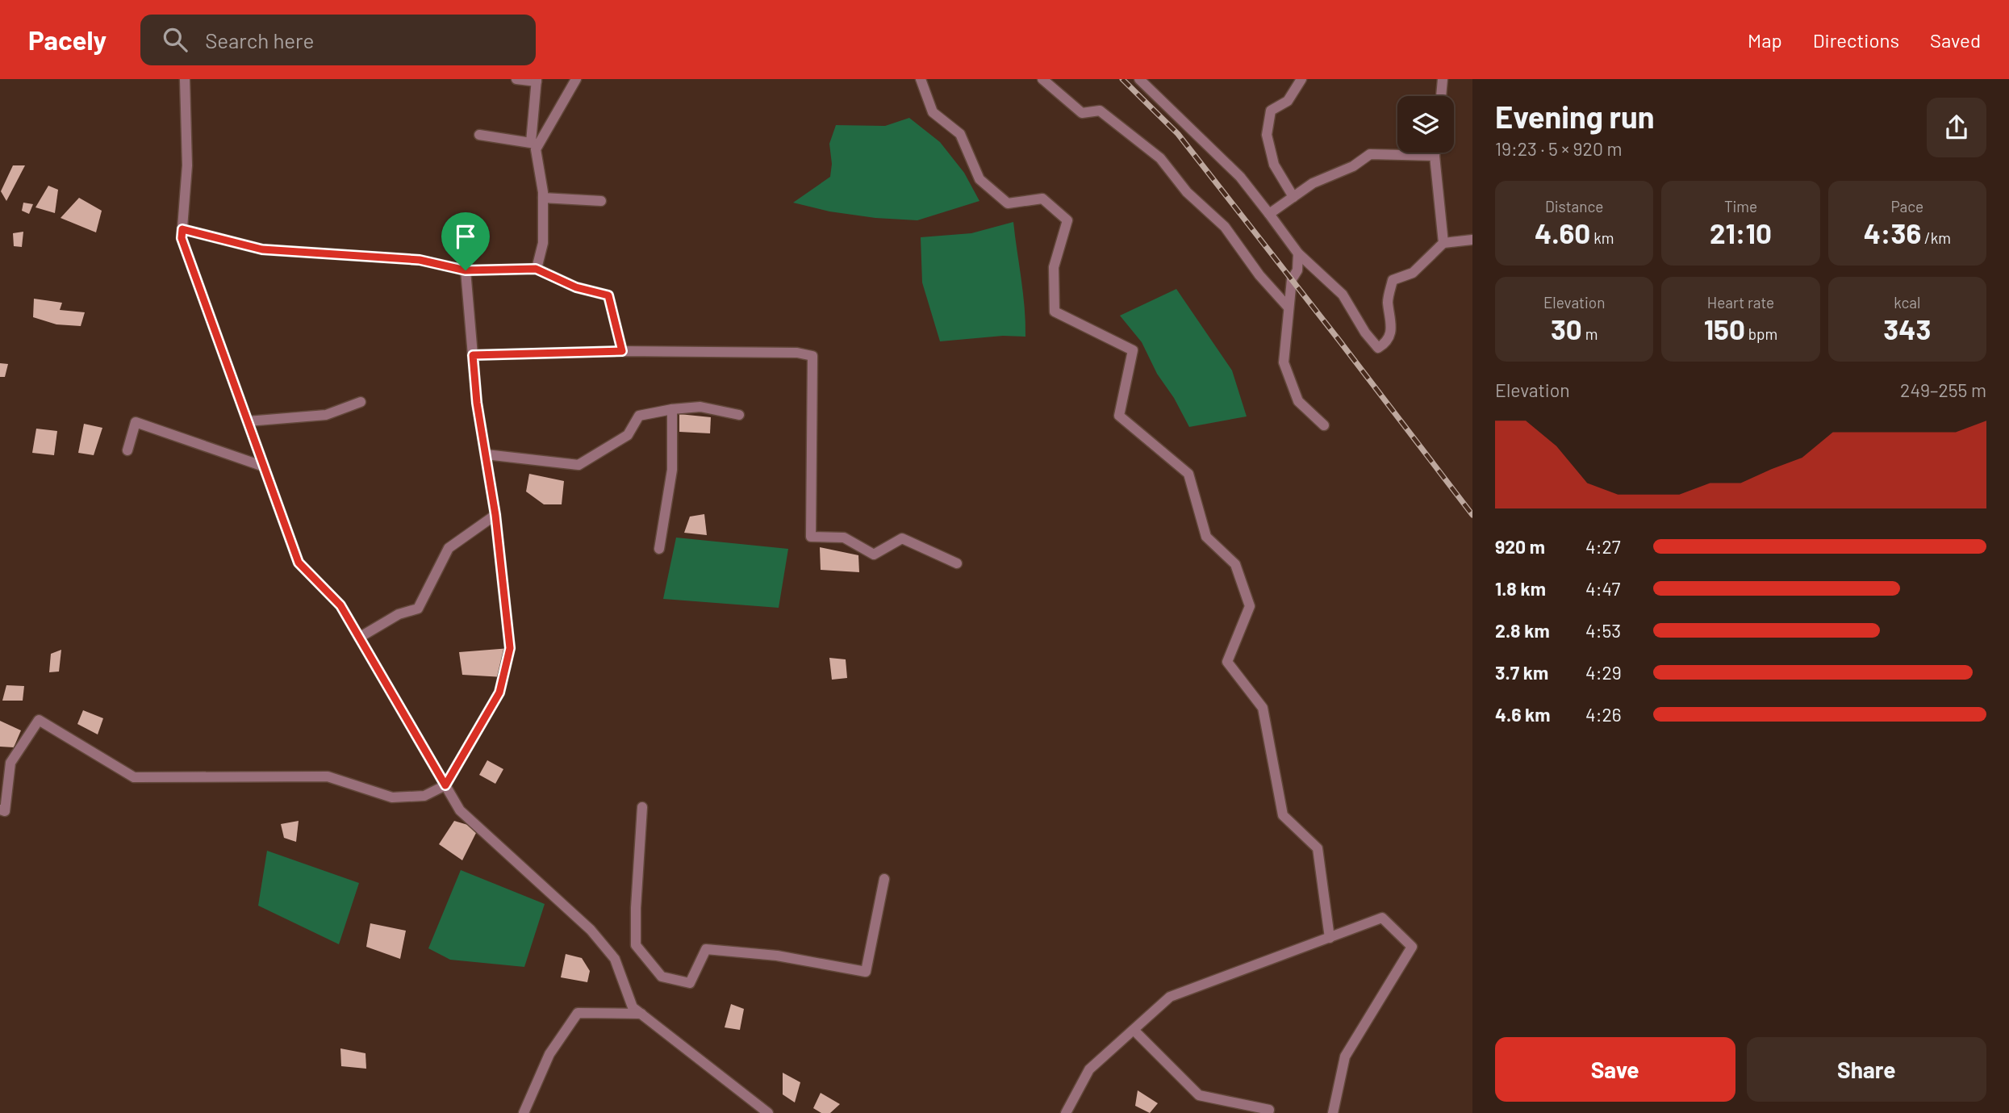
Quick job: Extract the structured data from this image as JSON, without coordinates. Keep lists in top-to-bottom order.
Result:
{
  "page": {
    "header": "Pacely",
    "search": "Search here",
    "nav": ["Map", "Directions", "Saved"],
    "heading": ["Evening run", "19:23 · 5 × 920 m"],
    "stats": [
      ["Distance", "4.60 km"],
      ["Time", "21:10"],
      ["Pace", "4:36 /km"],
      ["Elevation", "30 m"],
      ["Heart rate", "150 bpm"],
      ["kcal", "343"]
    ],
    "chart": ["Elevation", "249–255 m"],
    "list": [
      {
        "name": "920 m",
        "note": "4:27"
      },
      {
        "name": "1.8 km",
        "note": "4:47"
      },
      {
        "name": "2.8 km",
        "note": "4:53"
      },
      {
        "name": "3.7 km",
        "note": "4:29"
      },
      {
        "name": "4.6 km",
        "note": "4:26"
      }
    ],
    "buttons": ["Save", "Share"]
  }
}
